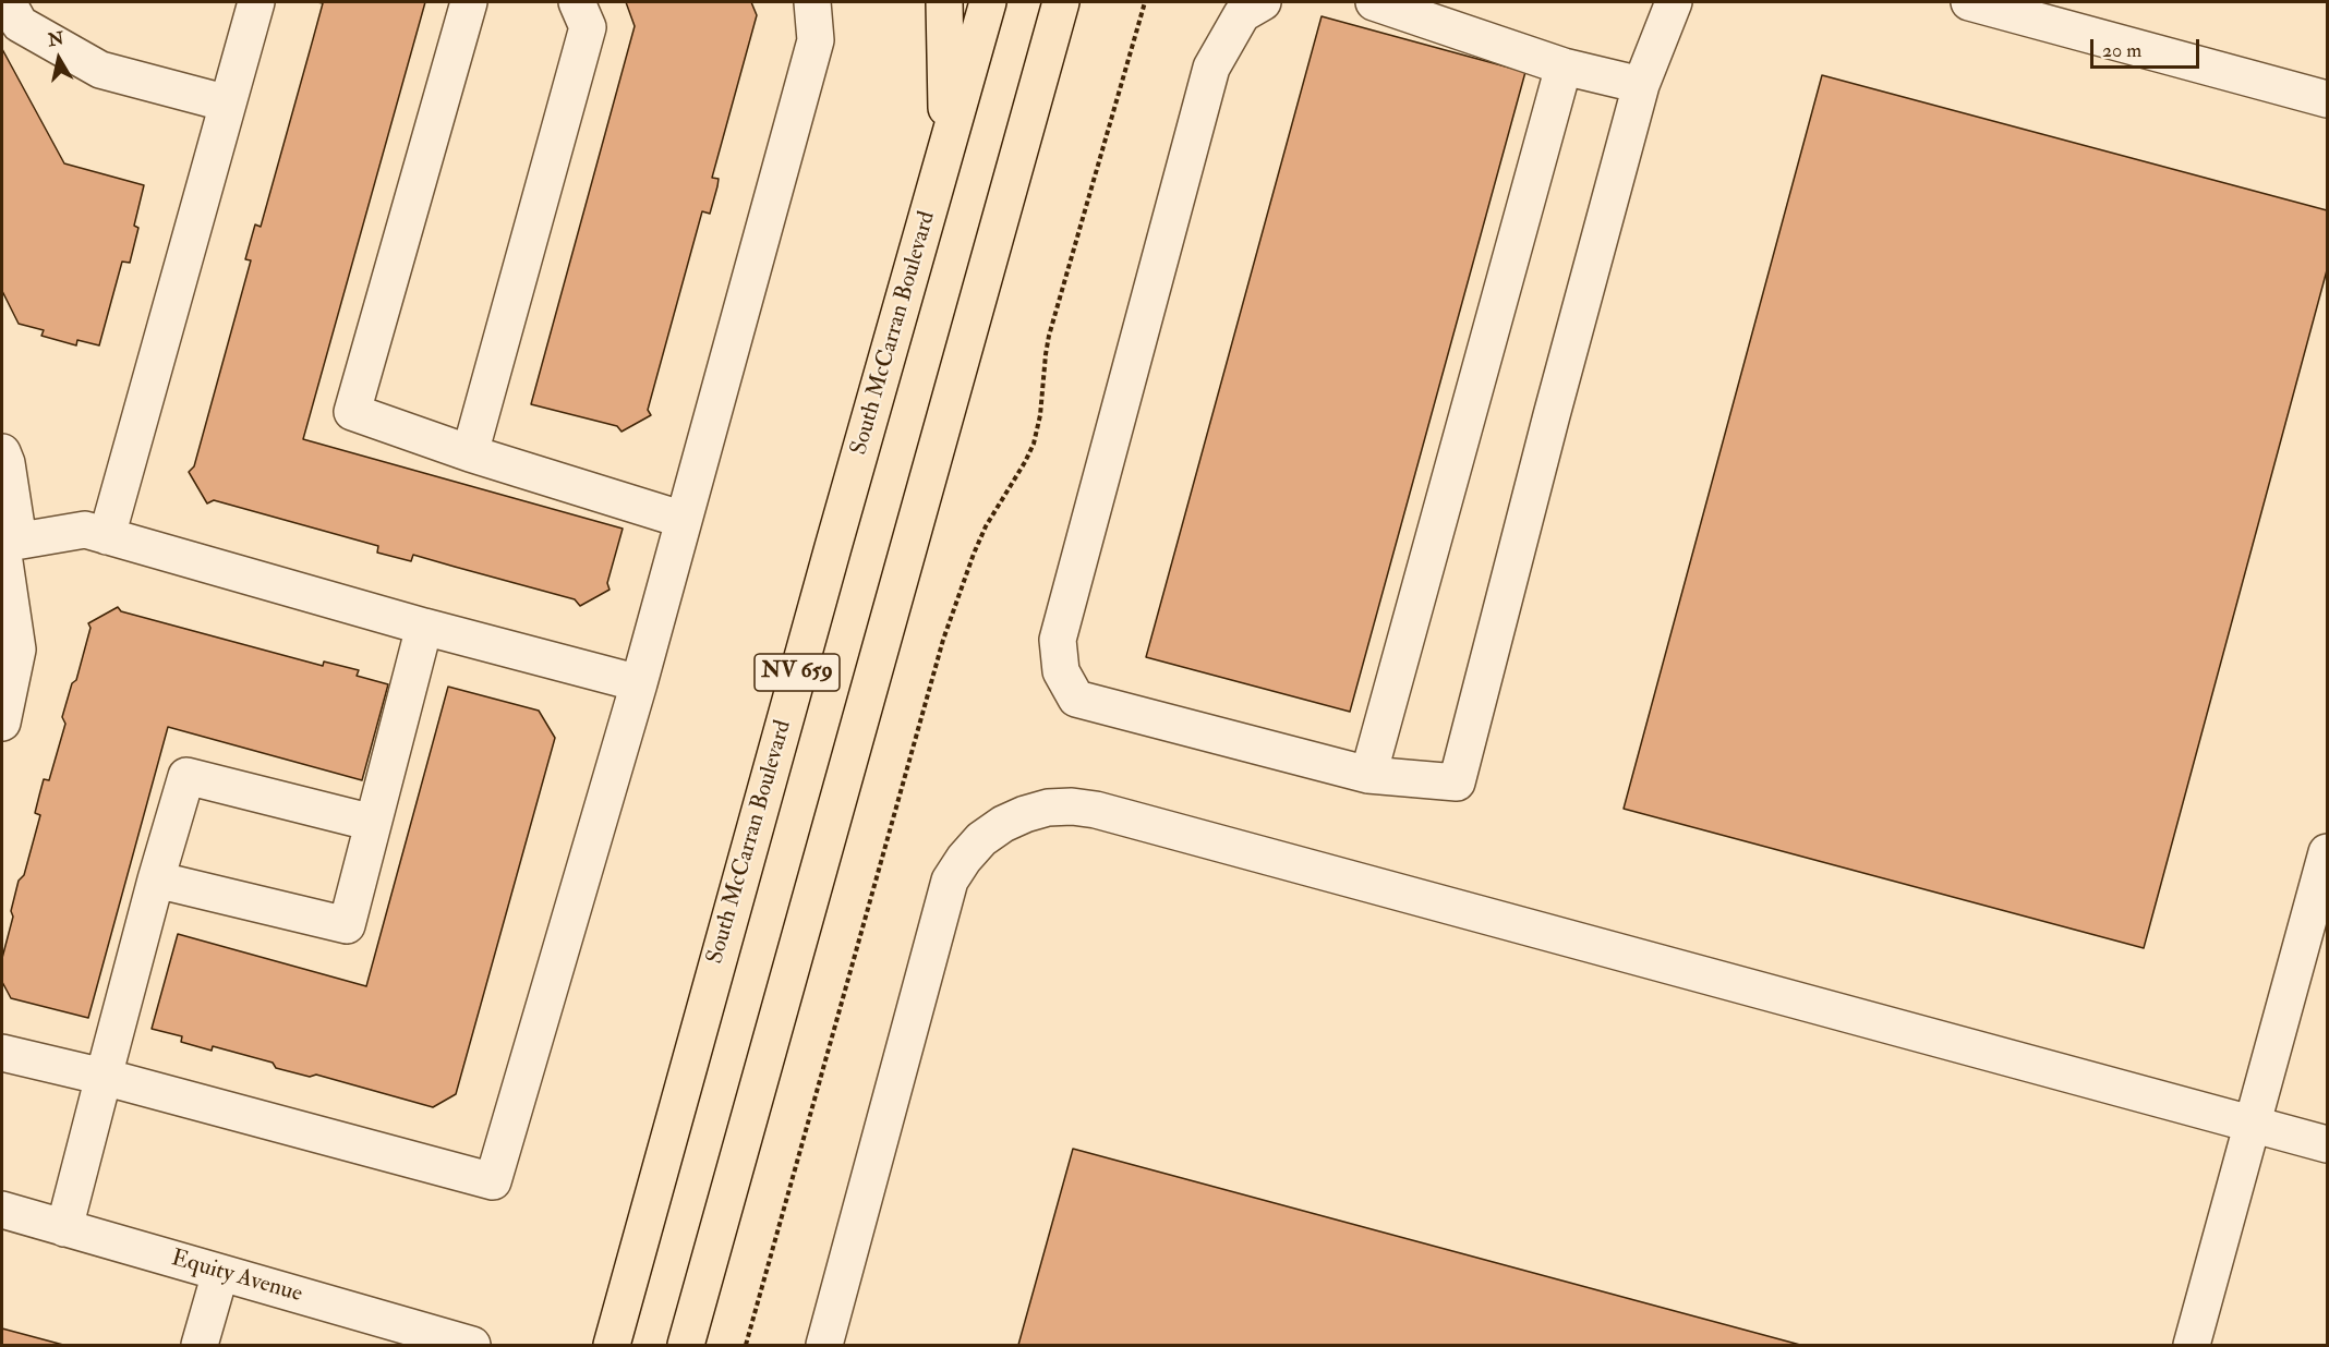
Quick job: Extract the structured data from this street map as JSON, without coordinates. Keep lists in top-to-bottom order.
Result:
{
  "streets": {
    "main road": ["South McCarran Boulevard", "NV 659"],
    "street": ["Equity Avenue"]
  },
  "scale_bar": "20 m",
  "north": "top"
}
